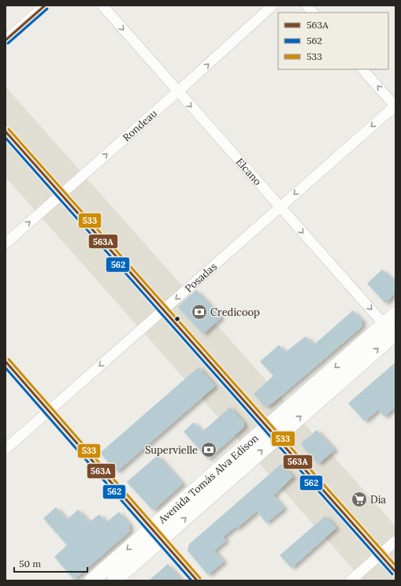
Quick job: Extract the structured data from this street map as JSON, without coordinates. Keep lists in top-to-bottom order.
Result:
{
  "streets": {
    "main road": ["Avenida Tomás Alva Edison"],
    "street": ["Rondeau", "Elcano", "Posadas"]
  },
  "crossings": [
    ["Rondeau", "Elcano"],
    ["Elcano", "Posadas"],
    ["Elcano", "Avenida Tomás Alva Edison"]
  ],
  "one_way": ["Rondeau", "Elcano", "Posadas"],
  "places": {
    "bank": ["Credicoop", "Supervielle"],
    "supermarket": ["Dia"]
  },
  "lines": ["transit line 563A", "transit line 562", "transit line 533"],
  "legend": ["563A", "562", "533"],
  "scale_bar": "50 m"
}
